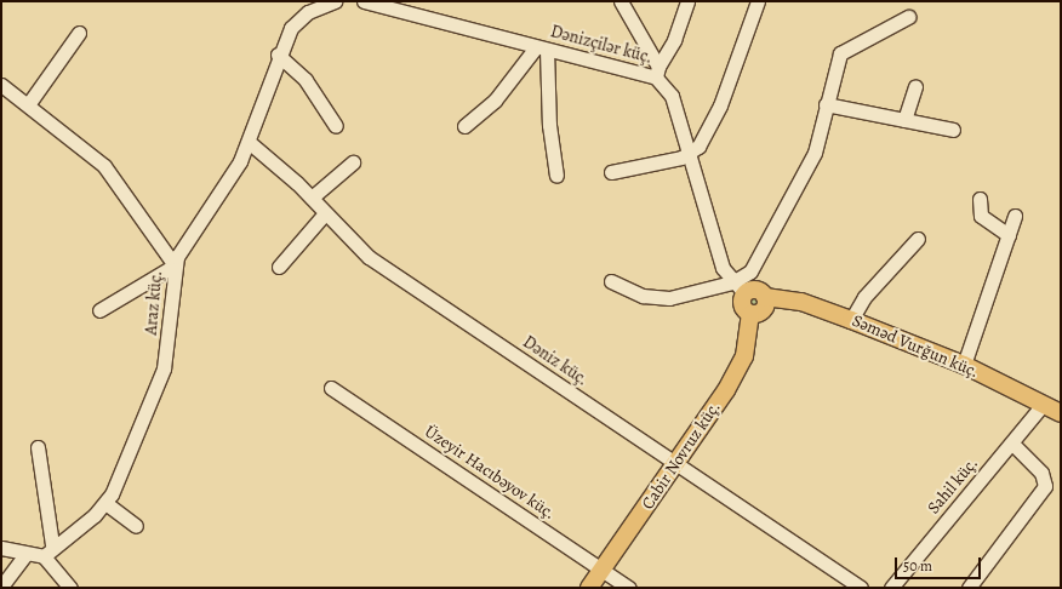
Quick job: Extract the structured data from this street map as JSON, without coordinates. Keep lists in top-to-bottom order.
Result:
{
  "streets": {
    "main road": ["Səməd Vurğun küç.", "Cabir Novruz küç."],
    "street": [
      "Dәnizçilәr küç.",
      "Araz küç.",
      "Dәniz küç.",
      "Üzeyir Hacıbəyov küç.",
      "Sahil küç."
    ]
  },
  "crossings": [
    ["Dәnizçilәr küç.", "Səməd Vurğun küç."],
    ["Araz küç.", "Dәniz küç."],
    ["Səməd Vurğun küç.", "Sahil küç."],
    ["Dәniz küç.", "Cabir Novruz küç."],
    ["Cabir Novruz küç.", "Üzeyir Hacıbəyov küç."]
  ],
  "scale_bar": "50 m"
}
